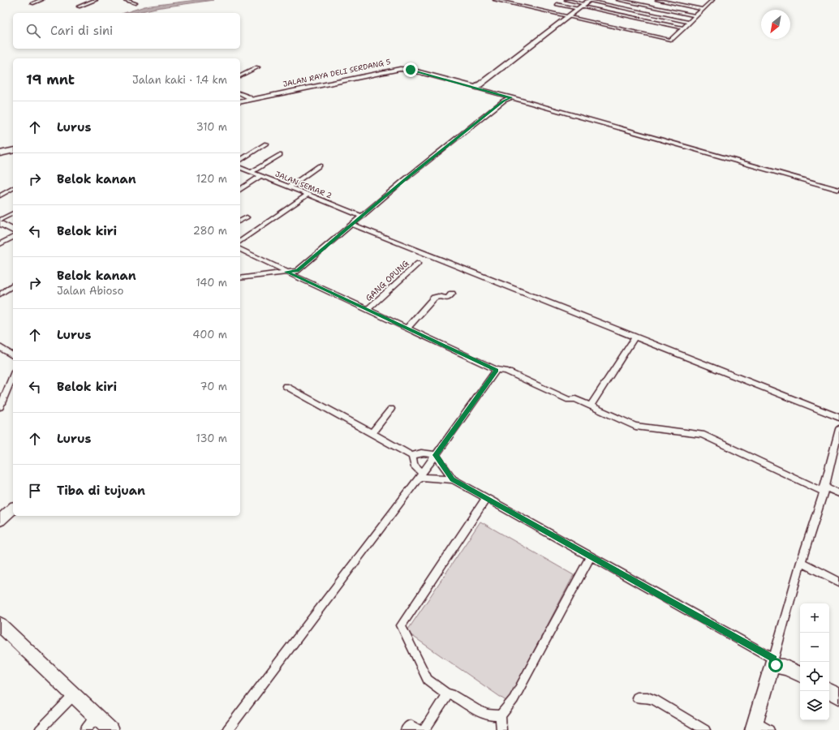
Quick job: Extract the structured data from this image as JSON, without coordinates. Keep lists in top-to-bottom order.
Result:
{
  "streets": {
    "street": ["JALAN RAYA DELI SERDANG 5", "JALAN SEMAR 2", "GANG OPUNG"]
  },
  "north": "bottom left",
  "page": {
    "search": "Cari di sini",
    "heading": ["19 mnt", "Jalan kaki · 1.4 km"],
    "list": [
      ["Lurus", "310 m"],
      ["Belok kanan", "120 m"],
      ["Belok kiri", "280 m"],
      ["Belok kanan", "Jalan Abioso", "140 m"],
      ["Lurus", "400 m"],
      ["Belok kiri", "70 m"],
      ["Lurus", "130 m"],
      "Tiba di tujuan"
    ],
    "map_buttons": ["+", "−"]
  }
}
